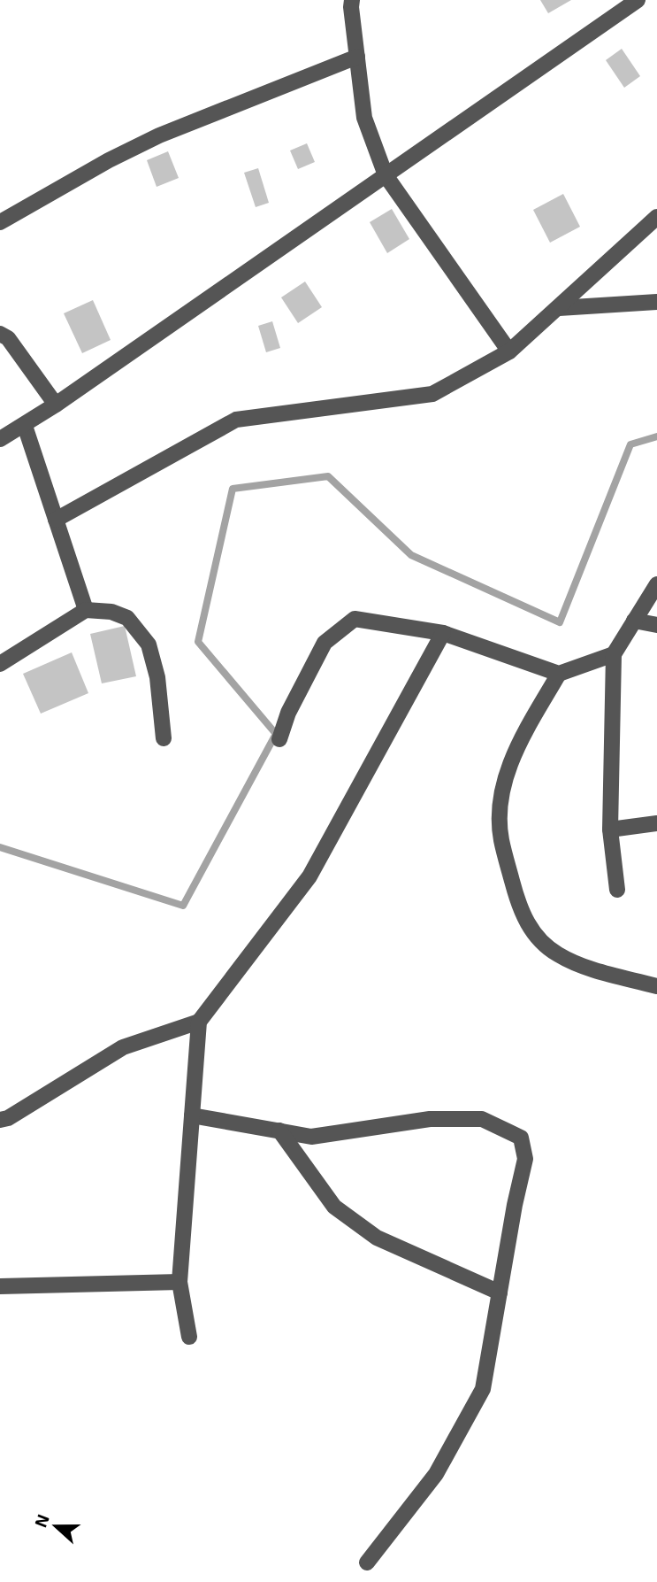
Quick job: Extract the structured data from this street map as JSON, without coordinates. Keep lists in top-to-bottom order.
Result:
{
  "north": "left"
}
